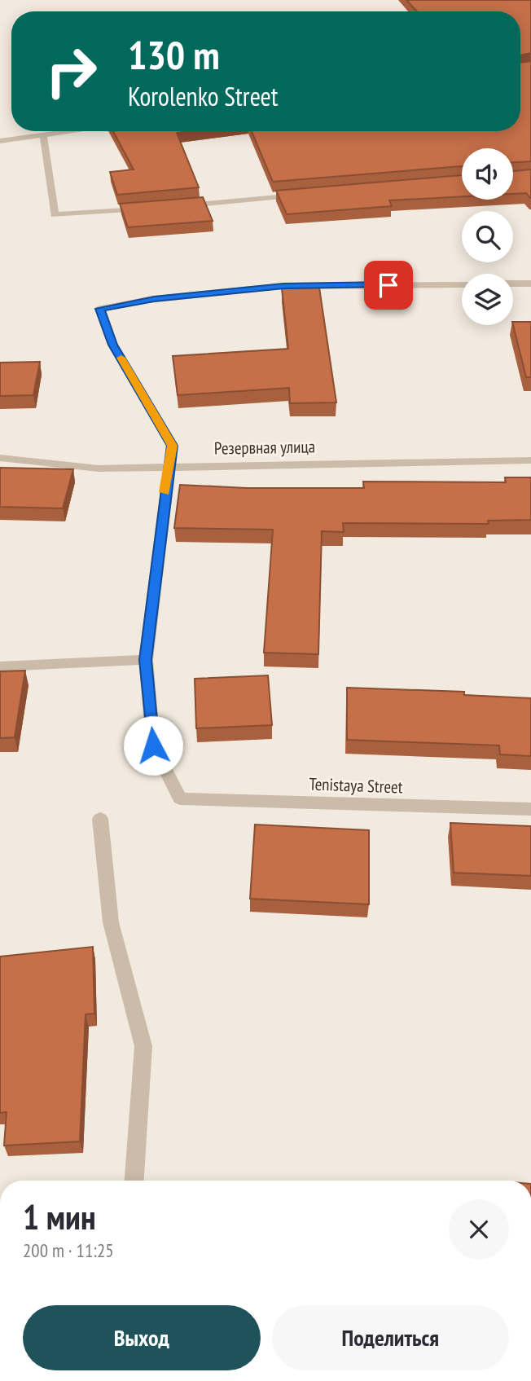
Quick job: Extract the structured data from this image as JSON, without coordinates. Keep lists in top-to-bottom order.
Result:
{
  "streets": {
    "street": ["Резервная улица", "Tenistaya Street"]
  },
  "page": {
    "turn": ["130 m", "Korolenko Street"],
    "heading": ["1 мин", "200 m · 11:25"],
    "buttons": ["Выход", "Поделиться"]
  }
}
